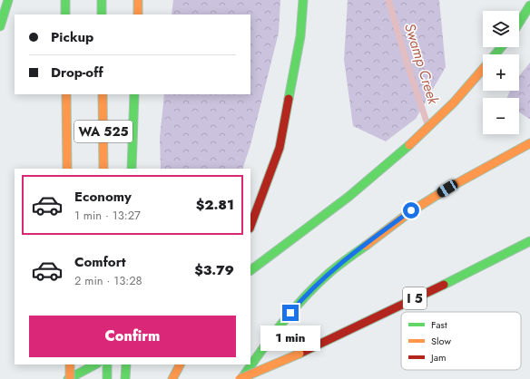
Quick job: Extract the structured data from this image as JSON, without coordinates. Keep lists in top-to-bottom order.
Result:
{
  "streets": {
    "highway": ["WA 525", "I 5"]
  },
  "water": ["Swamp Creek"],
  "legend": ["Fast", "Slow", "Jam"],
  "page": {
    "map_buttons": ["+", "−"],
    "banner": ["Pickup", "Drop-off"],
    "list": [
      {
        "name": "Economy",
        "note": "1 min · 13:27",
        "value": "$2.81"
      },
      {
        "name": "Comfort",
        "note": "2 min · 13:28",
        "value": "$3.79"
      }
    ],
    "buttons": "Confirm",
    "bubble": "1 min"
  }
}
